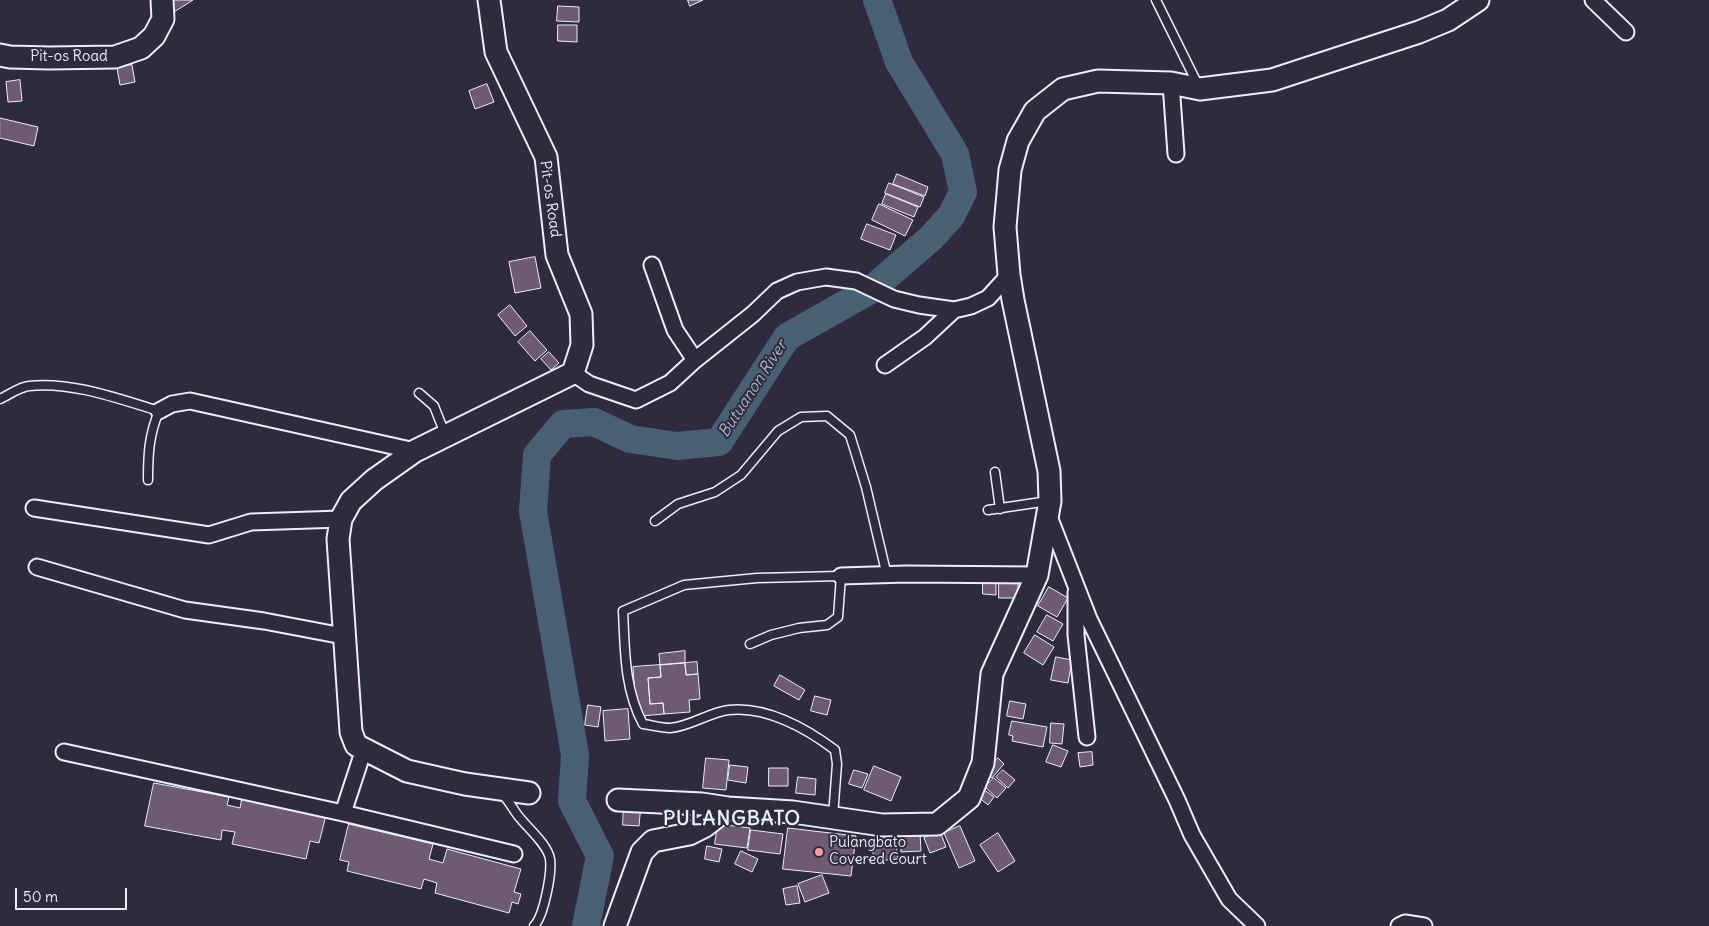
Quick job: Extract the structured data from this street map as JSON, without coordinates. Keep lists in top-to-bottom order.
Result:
{
  "streets": {
    "street": ["Pit-os Road"]
  },
  "districts": ["PULANGBATO"],
  "water": ["Butuanon River"],
  "places": ["Pulangbato Covered Court"],
  "scale_bar": "50 m"
}
